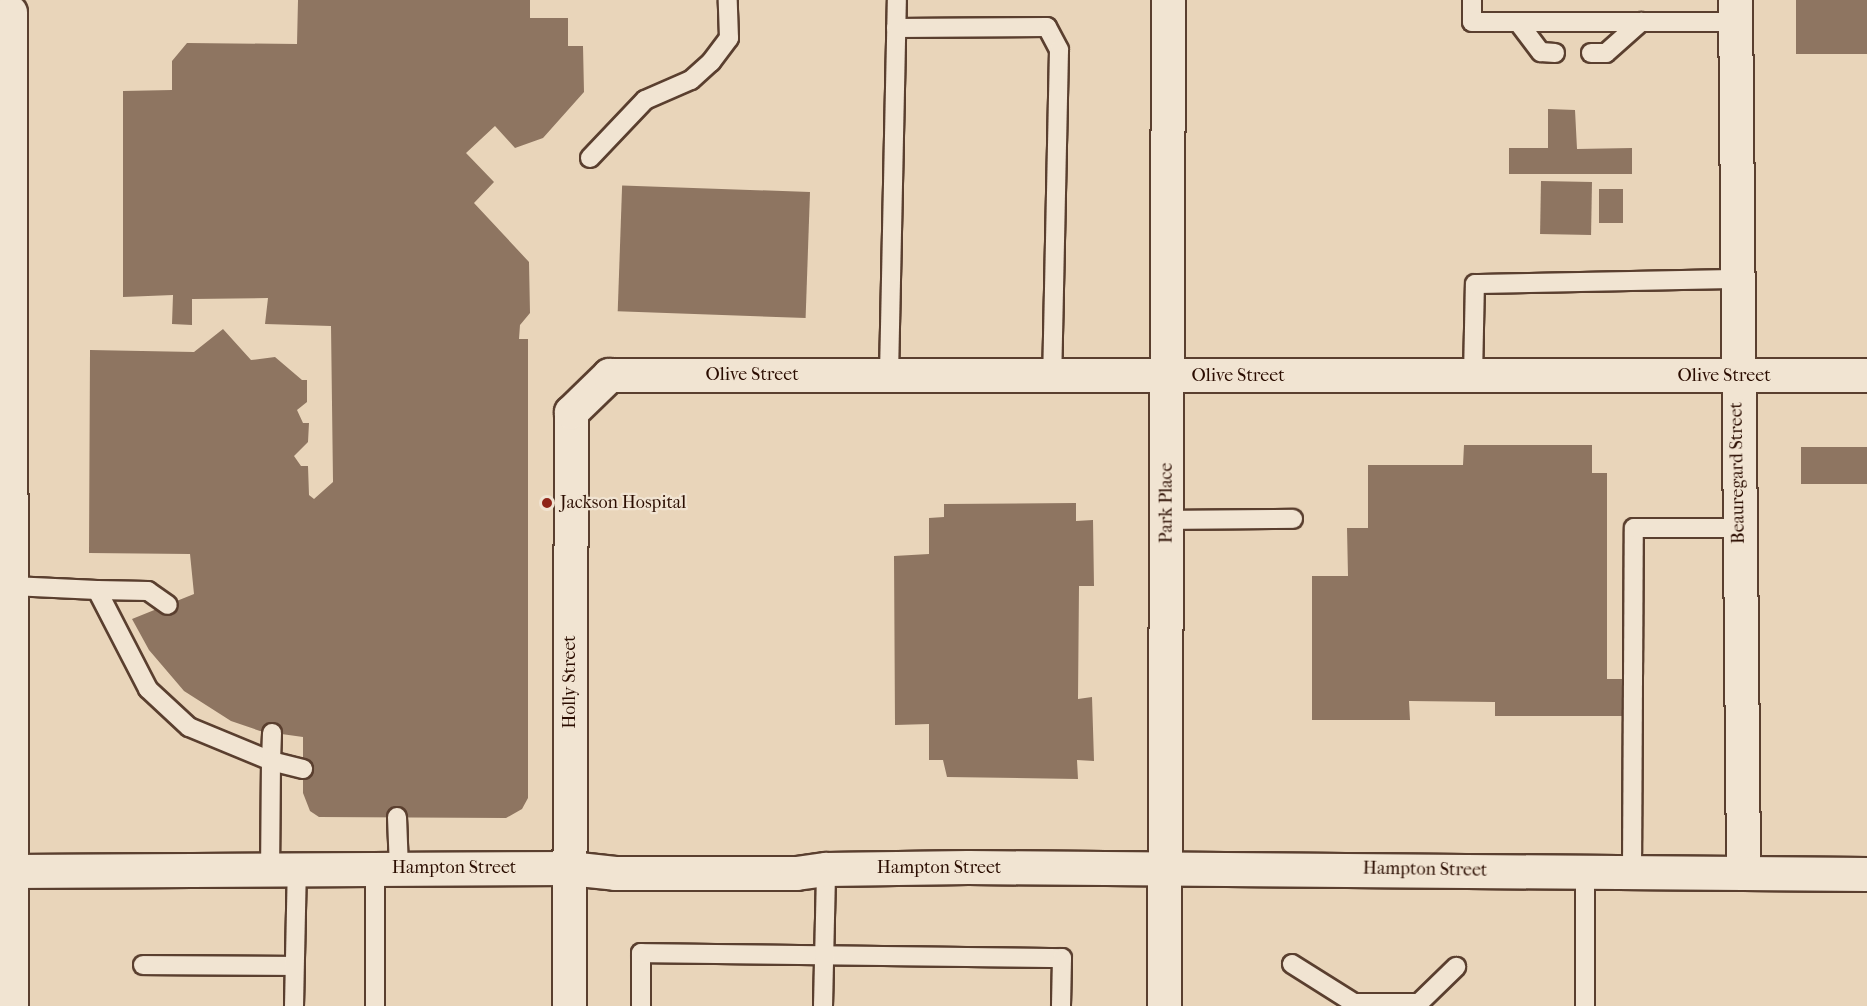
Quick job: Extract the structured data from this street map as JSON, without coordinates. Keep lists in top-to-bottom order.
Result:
{
  "streets": {
    "street": [
      "Olive Street",
      "Beauregard Street",
      "Park Place",
      "Holly Street",
      "Hampton Street"
    ]
  },
  "crossings": [
    ["Olive Street", "Beauregard Street"],
    ["Olive Street", "Park Place"],
    ["Olive Street", "Holly Street"],
    ["Beauregard Street", "Hampton Street"],
    ["Park Place", "Hampton Street"],
    ["Holly Street", "Hampton Street"]
  ],
  "places": ["Jackson Hospital"]
}
